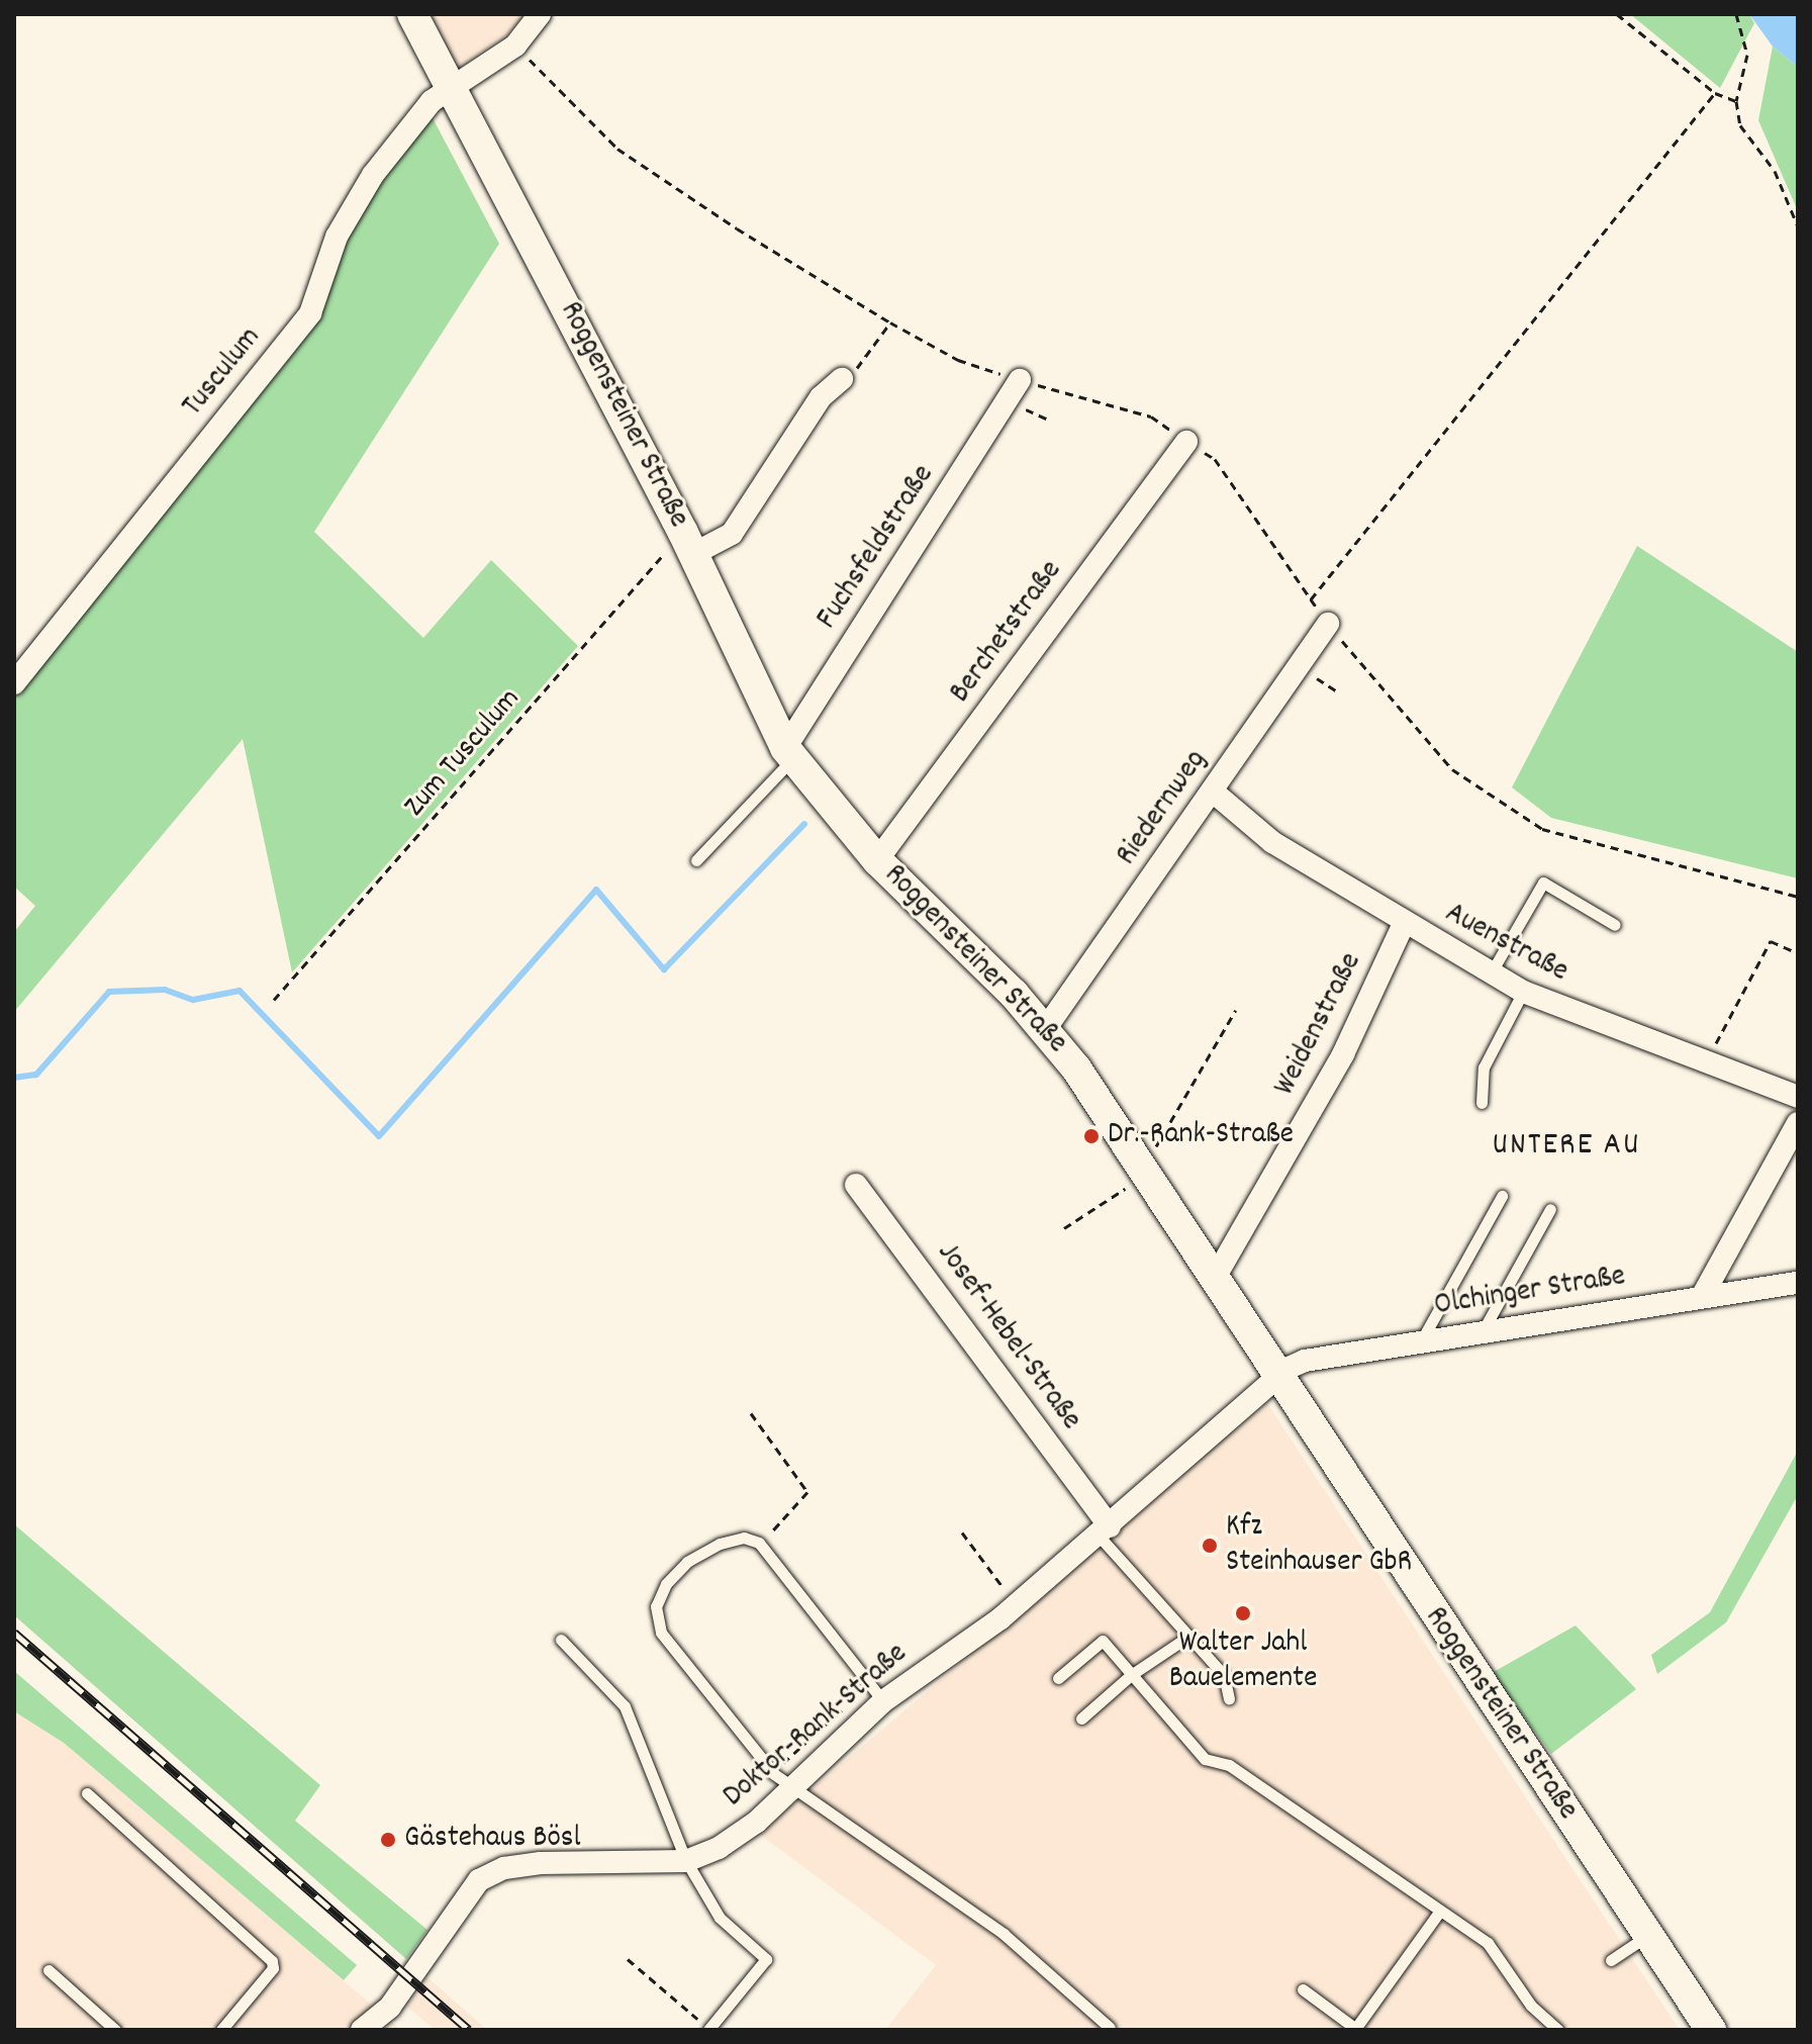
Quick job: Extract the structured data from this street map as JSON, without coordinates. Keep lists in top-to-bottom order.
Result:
{
  "streets": {
    "street": [
      "Tusculum",
      "Roggensteiner Straße",
      "Fuchsfeldstraße",
      "Berchetstraße",
      "Riedernweg",
      "Auenstraße",
      "Weidenstraße",
      "Olchinger Straße",
      "Josef-Hebel-Straße",
      "Doktor-Rank-Straße"
    ],
    "path": ["Zum Tusculum"]
  },
  "crossings": [
    ["Tusculum", "Roggensteiner Straße"],
    ["Roggensteiner Straße", "Fuchsfeldstraße"],
    ["Roggensteiner Straße", "Berchetstraße"],
    ["Roggensteiner Straße", "Zum Tusculum"],
    ["Roggensteiner Straße", "Riedernweg"],
    ["Roggensteiner Straße", "Weidenstraße"],
    ["Roggensteiner Straße", "Olchinger Straße"],
    ["Roggensteiner Straße", "Doktor-Rank-Straße"],
    ["Riedernweg", "Auenstraße"],
    ["Auenstraße", "Weidenstraße"],
    ["Olchinger Straße", "Doktor-Rank-Straße"],
    ["Josef-Hebel-Straße", "Doktor-Rank-Straße"]
  ],
  "districts": ["UNTERE AU"],
  "places": [
    "Dr.-Rank-Straße",
    "Kfz Steinhauser GbR",
    "Walter Jahl Bauelemente",
    "Gästehaus Bösl"
  ]
}
